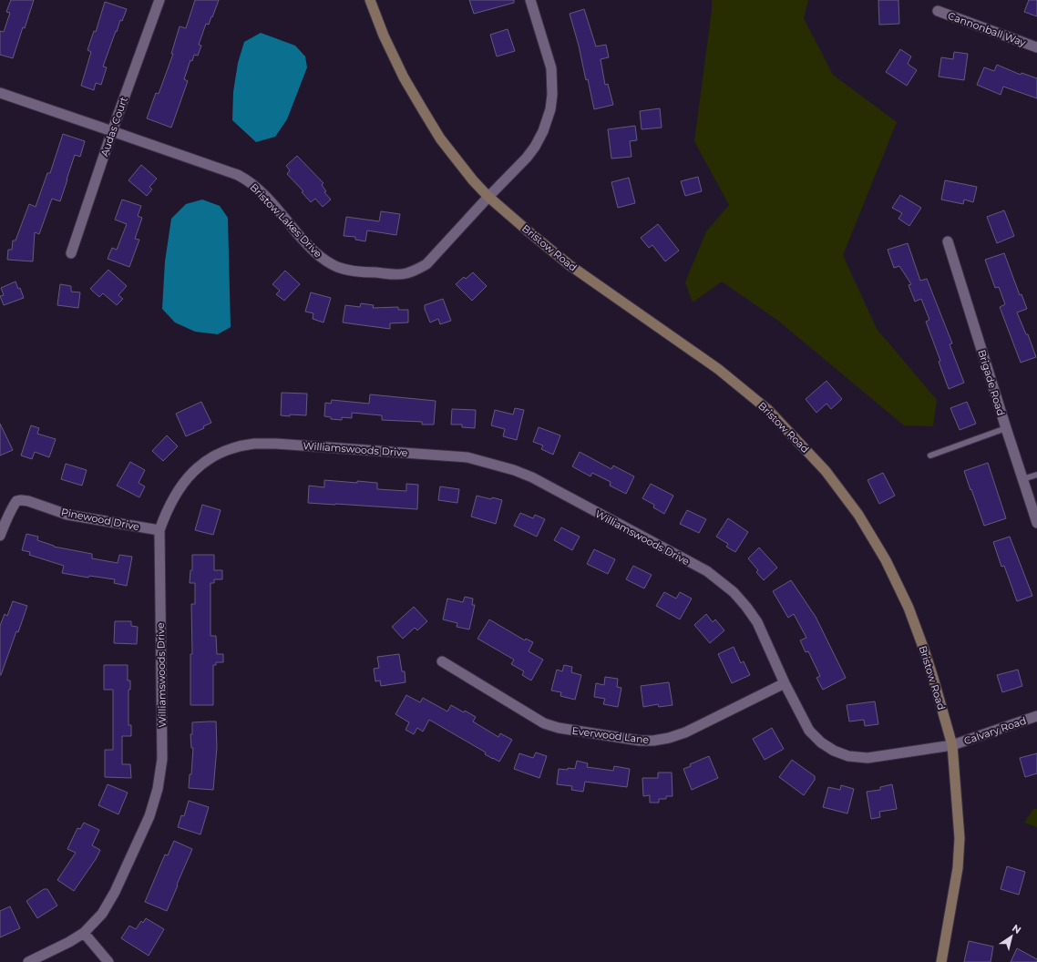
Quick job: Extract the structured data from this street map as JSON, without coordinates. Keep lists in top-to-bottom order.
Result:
{
  "streets": {
    "main road": ["Bristow Road"],
    "street": [
      "Cannonball Way",
      "Audas Court",
      "Bristow Lakes Drive",
      "Brigade Road",
      "Williamswoods Drive",
      "Pinewood Drive",
      "Calvary Road",
      "Everwood Lane"
    ]
  },
  "crossings": [
    ["Audas Court", "Bristow Lakes Drive"],
    ["Bristow Lakes Drive", "Bristow Road"],
    ["Bristow Road", "Williamswoods Drive"],
    ["Bristow Road", "Calvary Road"],
    ["Williamswoods Drive", "Pinewood Drive"],
    ["Williamswoods Drive", "Calvary Road"],
    ["Williamswoods Drive", "Everwood Lane"]
  ],
  "north": "top right"
}
